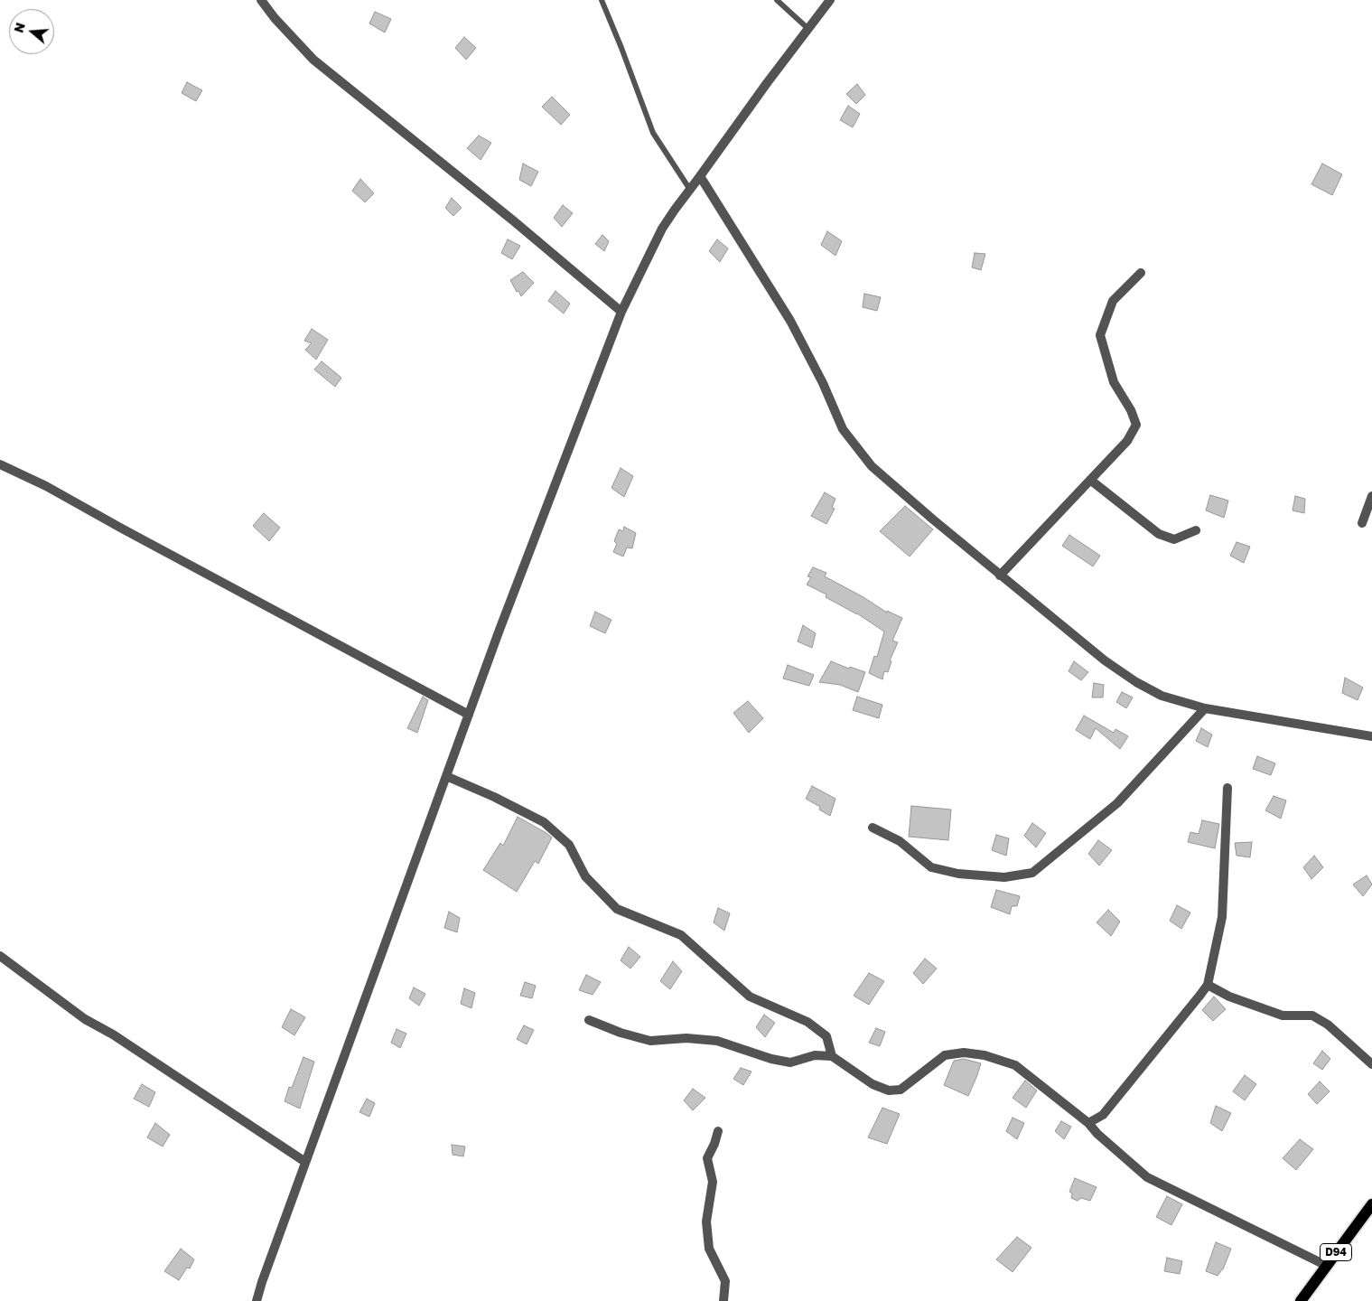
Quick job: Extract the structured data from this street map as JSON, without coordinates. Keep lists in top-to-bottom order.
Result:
{
  "streets": {
    "main road": ["D94"]
  },
  "north": "left"
}
